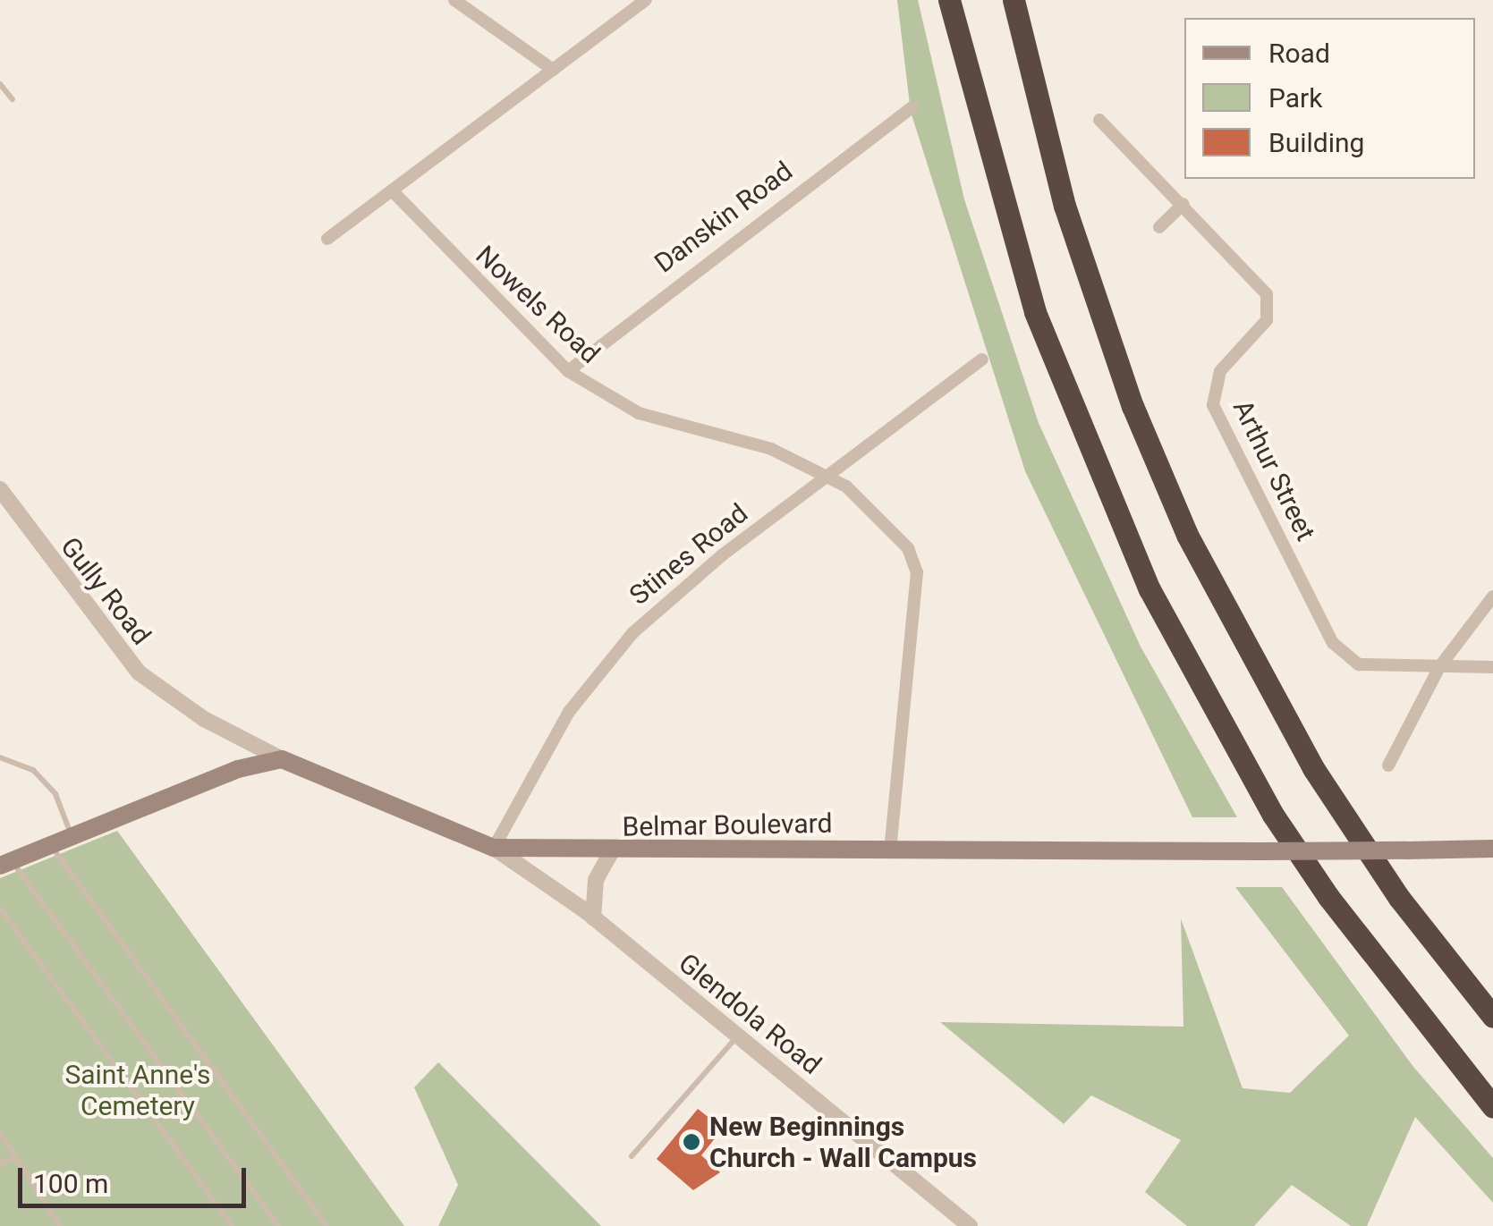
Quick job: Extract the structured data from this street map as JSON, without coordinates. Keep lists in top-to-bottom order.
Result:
{
  "streets": {
    "main road": ["Belmar Boulevard"],
    "street": [
      "Danskin Road",
      "Nowels Road",
      "Arthur Street",
      "Stines Road",
      "Gully Road",
      "Glendola Road"
    ]
  },
  "crossings": [
    ["Danskin Road", "Nowels Road"],
    ["Nowels Road", "Stines Road"],
    ["Nowels Road", "Belmar Boulevard"],
    ["Stines Road", "Belmar Boulevard"],
    ["Stines Road", "Glendola Road"],
    ["Gully Road", "Belmar Boulevard"],
    ["Belmar Boulevard", "Glendola Road"]
  ],
  "parks": ["Saint Anne's Cemetery"],
  "places": ["New Beginnings Church - Wall Campus"],
  "legend": ["Road", "Park", "Building"],
  "scale_bar": "100 m"
}
